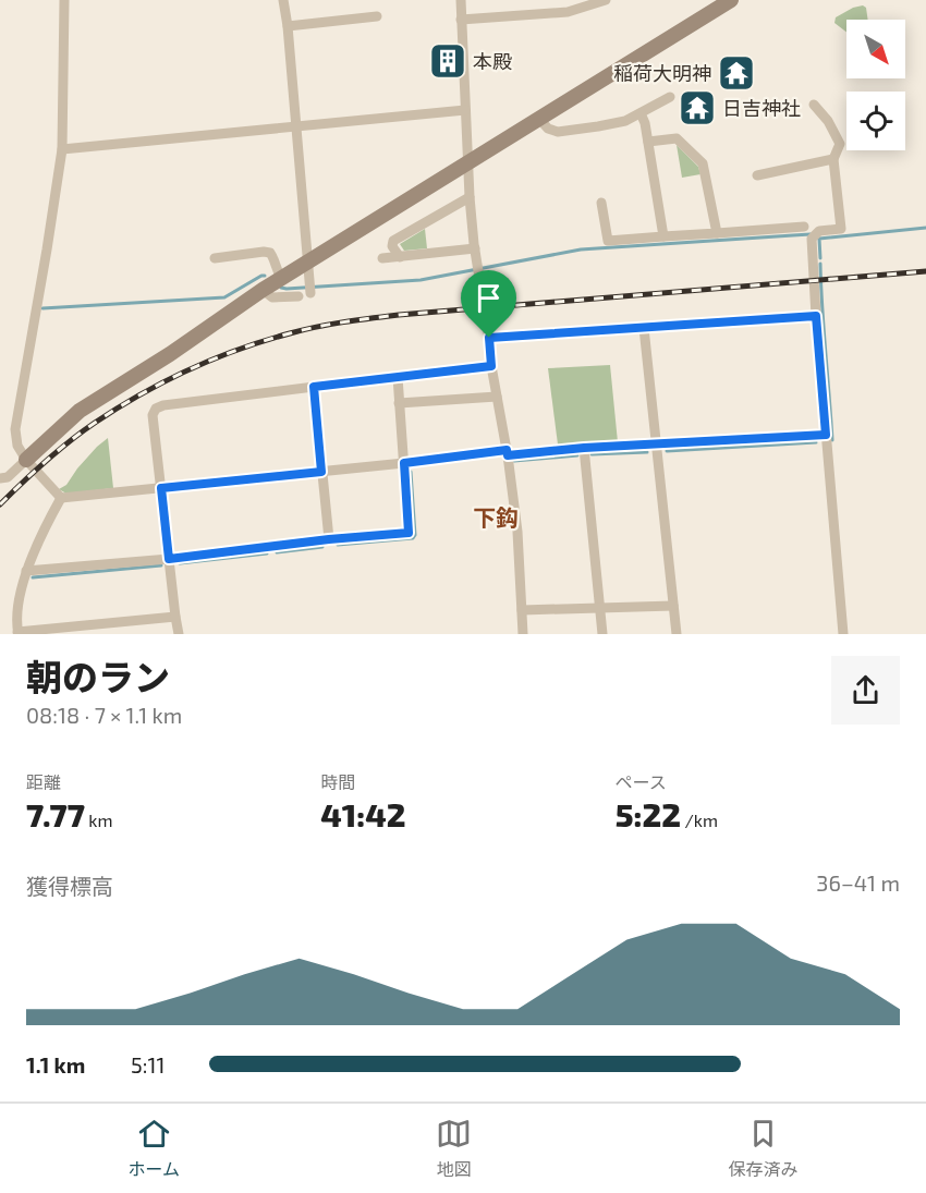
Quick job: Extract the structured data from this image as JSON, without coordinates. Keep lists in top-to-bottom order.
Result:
{
  "districts": ["下鈎"],
  "places": {
    "building": ["本殿"],
    "temple": ["稲荷大明神", "日吉神社"]
  },
  "north": "bottom right",
  "page": {
    "heading": ["朝のラン", "08:18 · 7 × 1.1 km"],
    "stats": [
      ["距離", "7.77 km"],
      ["時間", "41:42"],
      ["ペース", "5:22 /km"]
    ],
    "chart": ["獲得標高", "36–41 m"],
    "list": [
      {
        "name": "1.1 km",
        "note": "5:11"
      }
    ],
    "tabs": ["ホーム", "地図", "保存済み"]
  }
}
